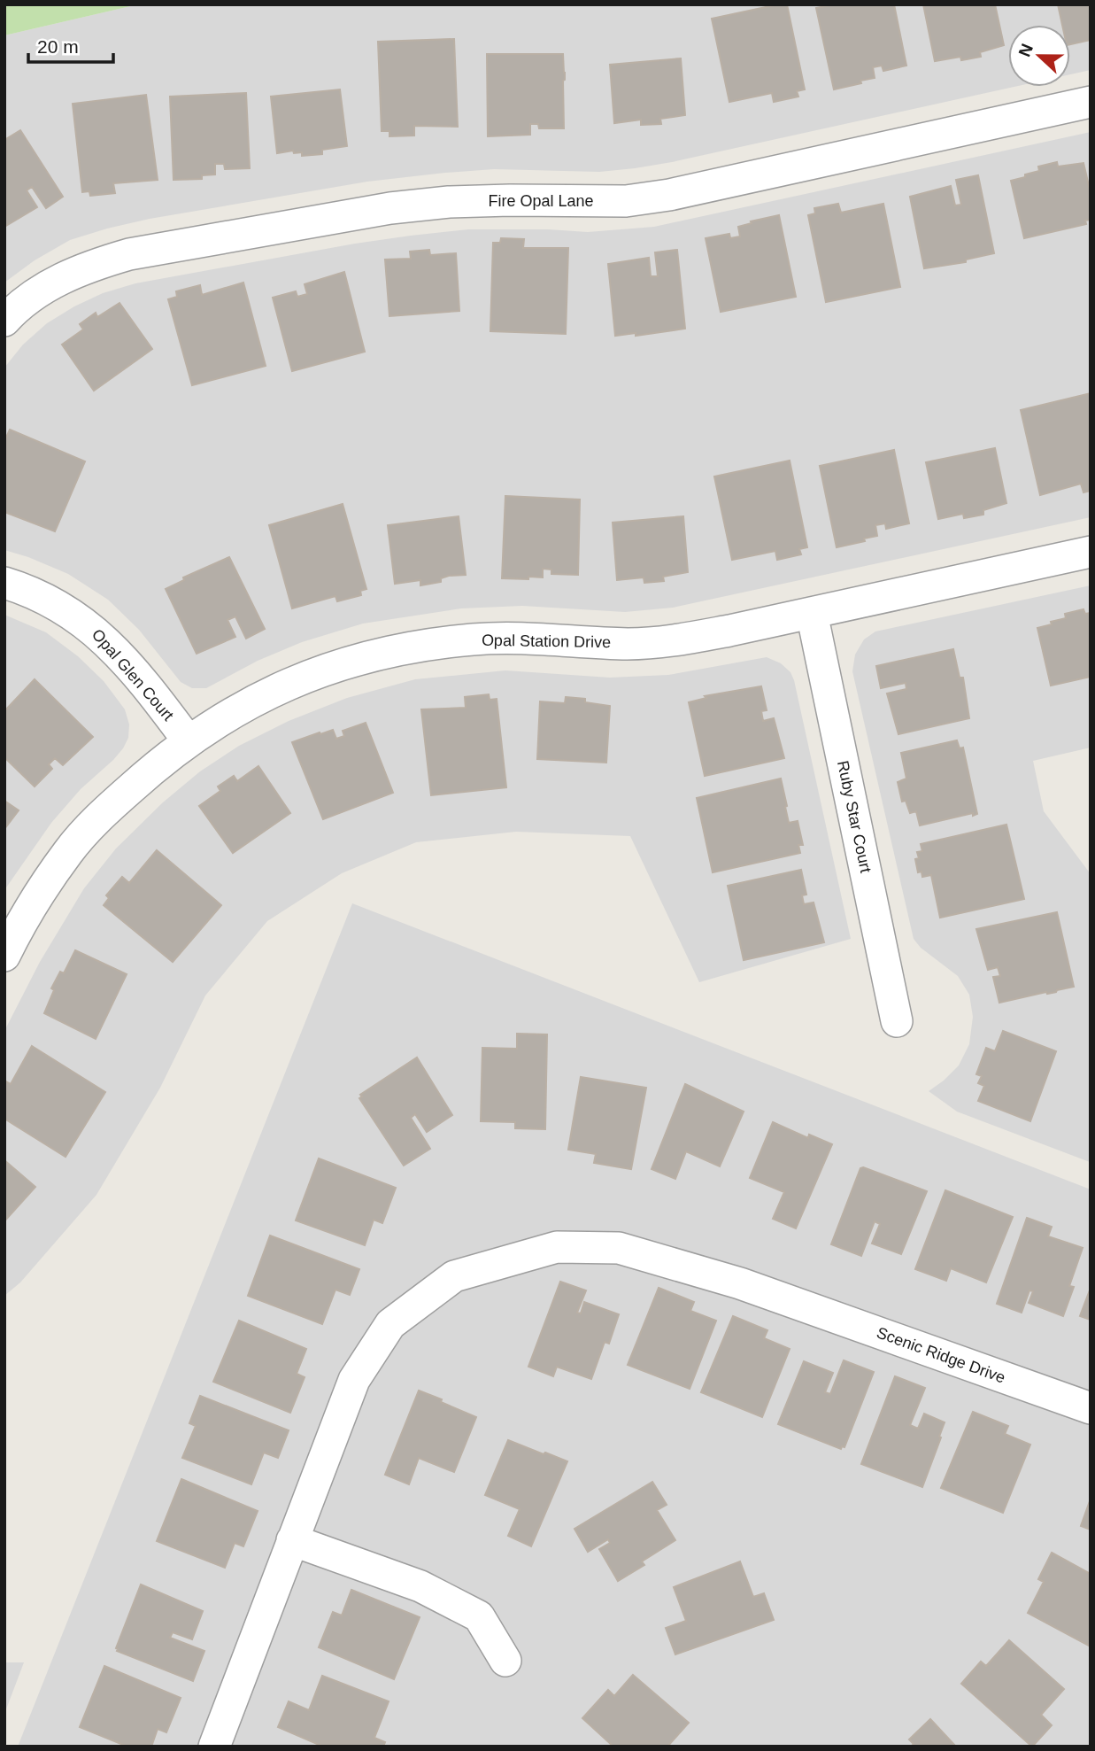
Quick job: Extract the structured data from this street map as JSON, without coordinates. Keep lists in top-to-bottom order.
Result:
{
  "streets": {
    "street": [
      "Fire Opal Lane",
      "Opal Station Drive",
      "Opal Glen Court",
      "Ruby Star Court",
      "Scenic Ridge Drive"
    ]
  },
  "crossings": [
    ["Opal Station Drive", "Opal Glen Court"],
    ["Opal Station Drive", "Ruby Star Court"]
  ],
  "scale_bar": "20 m",
  "north": "left"
}
